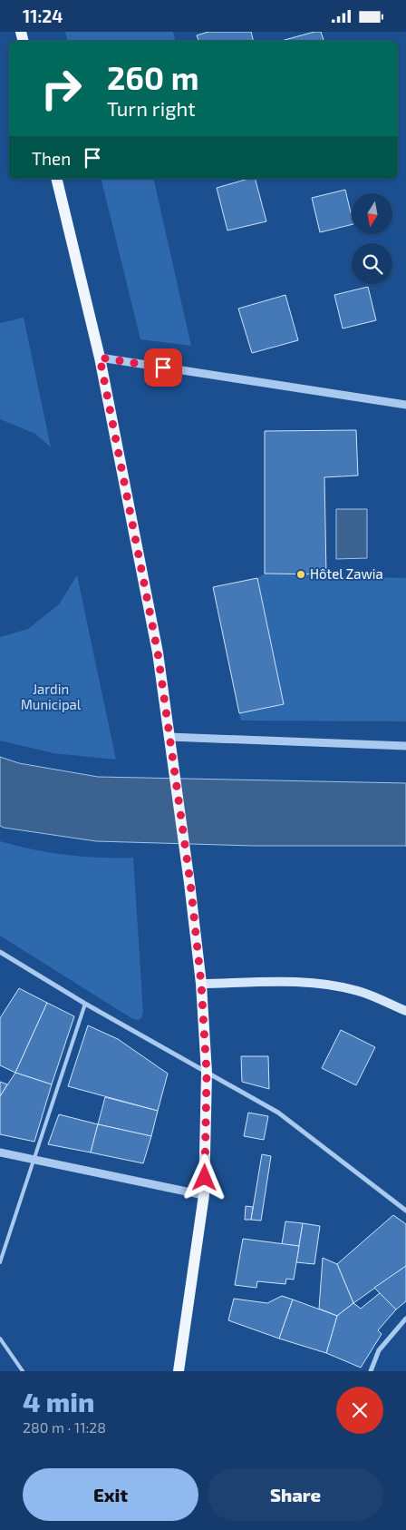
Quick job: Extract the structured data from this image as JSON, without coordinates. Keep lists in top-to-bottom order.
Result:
{
  "parks": ["Jardin Municipal"],
  "places": ["Hôtel Zawia"],
  "north": "bottom",
  "page": {
    "status": "11:24",
    "turn": ["260 m", "Turn right"],
    "then": "Then",
    "heading": ["4 min", "280 m · 11:28"],
    "buttons": ["Exit", "Share"]
  }
}
